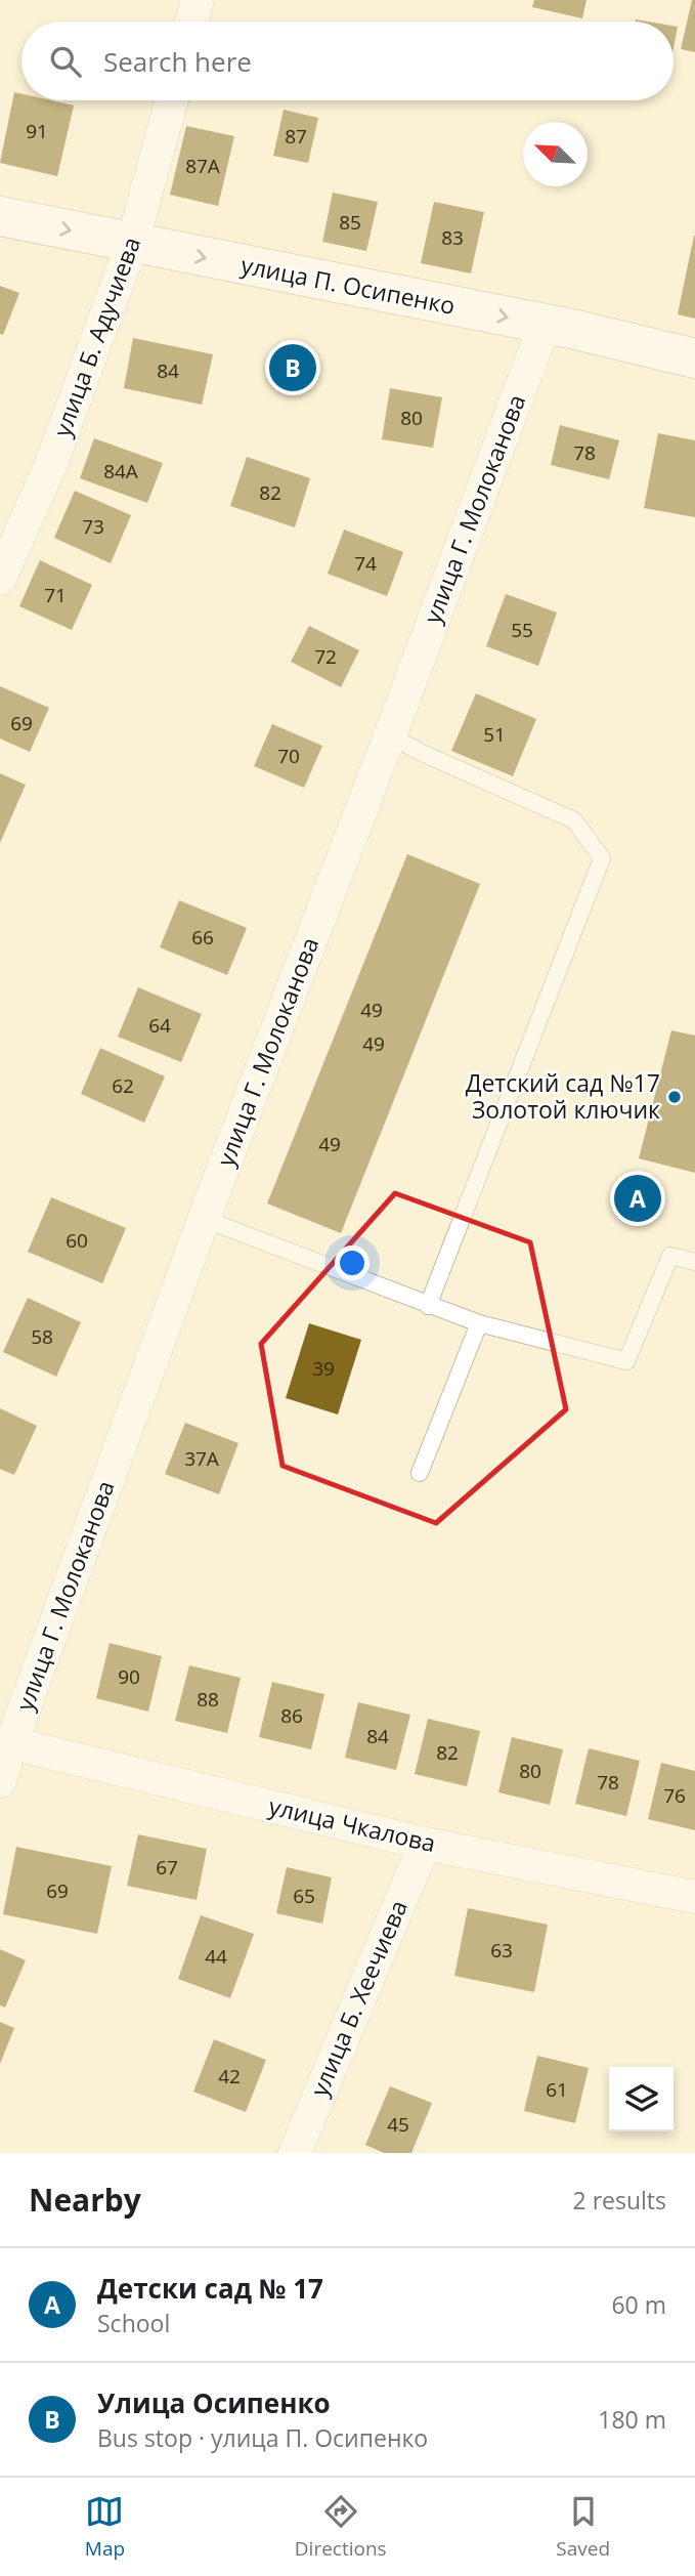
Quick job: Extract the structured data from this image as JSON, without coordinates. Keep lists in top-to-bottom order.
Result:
{
  "streets": {
    "main road": ["улица П. Осипенко"],
    "street": [
      "улица Б. Адучиева",
      "улица Г. Молоканова",
      "улица Чкалова",
      "улица Б. Хеечиева"
    ]
  },
  "crossings": [
    ["улица П. Осипенко", "улица Б. Адучиева"],
    ["улица П. Осипенко", "улица Г. Молоканова"],
    ["улица Г. Молоканова", "улица Чкалова"],
    ["улица Чкалова", "улица Б. Хеечиева"]
  ],
  "one_way": ["улица П. Осипенко"],
  "places": ["Детский сад №17 Золотой ключик"],
  "house_numbers": [
    "91",
    "87",
    "87А",
    "85",
    "83",
    "84",
    "80",
    "78",
    "84А",
    "82",
    "73",
    "74",
    "71",
    "55",
    "72",
    "69",
    "51",
    "70",
    "66",
    "49",
    "64",
    "49",
    "62",
    "49",
    "60",
    "58",
    "39",
    "37А",
    "90",
    "88",
    "86",
    "84",
    "82",
    "80",
    "78",
    "76",
    "67",
    "69",
    "65",
    "63",
    "44",
    "42",
    "61",
    "45"
  ],
  "north": "top left",
  "page": {
    "search": "Search here",
    "pins": ["B", "A"],
    "heading": ["Nearby", "2 results"],
    "list": [
      {
        "mark": "A",
        "name": "Детски сад № 17",
        "note": "School",
        "value": "60 m"
      },
      {
        "mark": "B",
        "name": "Улица Осипенко",
        "note": "Bus stop · улица П. Осипенко",
        "value": "180 m"
      }
    ],
    "nav": ["Map", "Directions", "Saved"]
  }
}
